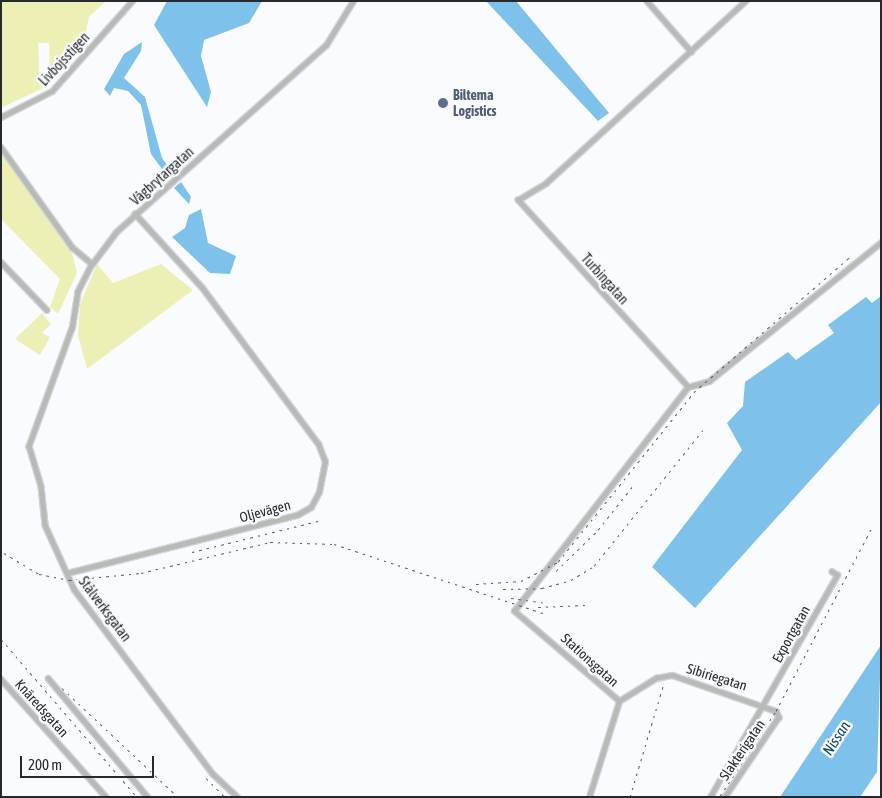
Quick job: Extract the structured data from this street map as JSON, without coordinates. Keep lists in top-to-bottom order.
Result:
{
  "streets": {
    "street": [
      "Livbojsstigen",
      "Vågbrytargatan",
      "Turbingatan",
      "Oljevägen",
      "Stålverksgatan",
      "Exportgatan",
      "Stationsgatan",
      "Sibiriegatan",
      "Knäredsgatan",
      "Slakterigatan"
    ]
  },
  "crossings": [
    ["Vågbrytargatan", "Oljevägen"],
    ["Vågbrytargatan", "Stålverksgatan"],
    ["Turbingatan", "Stationsgatan"],
    ["Oljevägen", "Stålverksgatan"],
    ["Exportgatan", "Sibiriegatan"],
    ["Stationsgatan", "Sibiriegatan"],
    ["Sibiriegatan", "Slakterigatan"]
  ],
  "water": ["Nissan"],
  "places": ["Biltema Logistics"],
  "scale_bar": "200 m"
}
